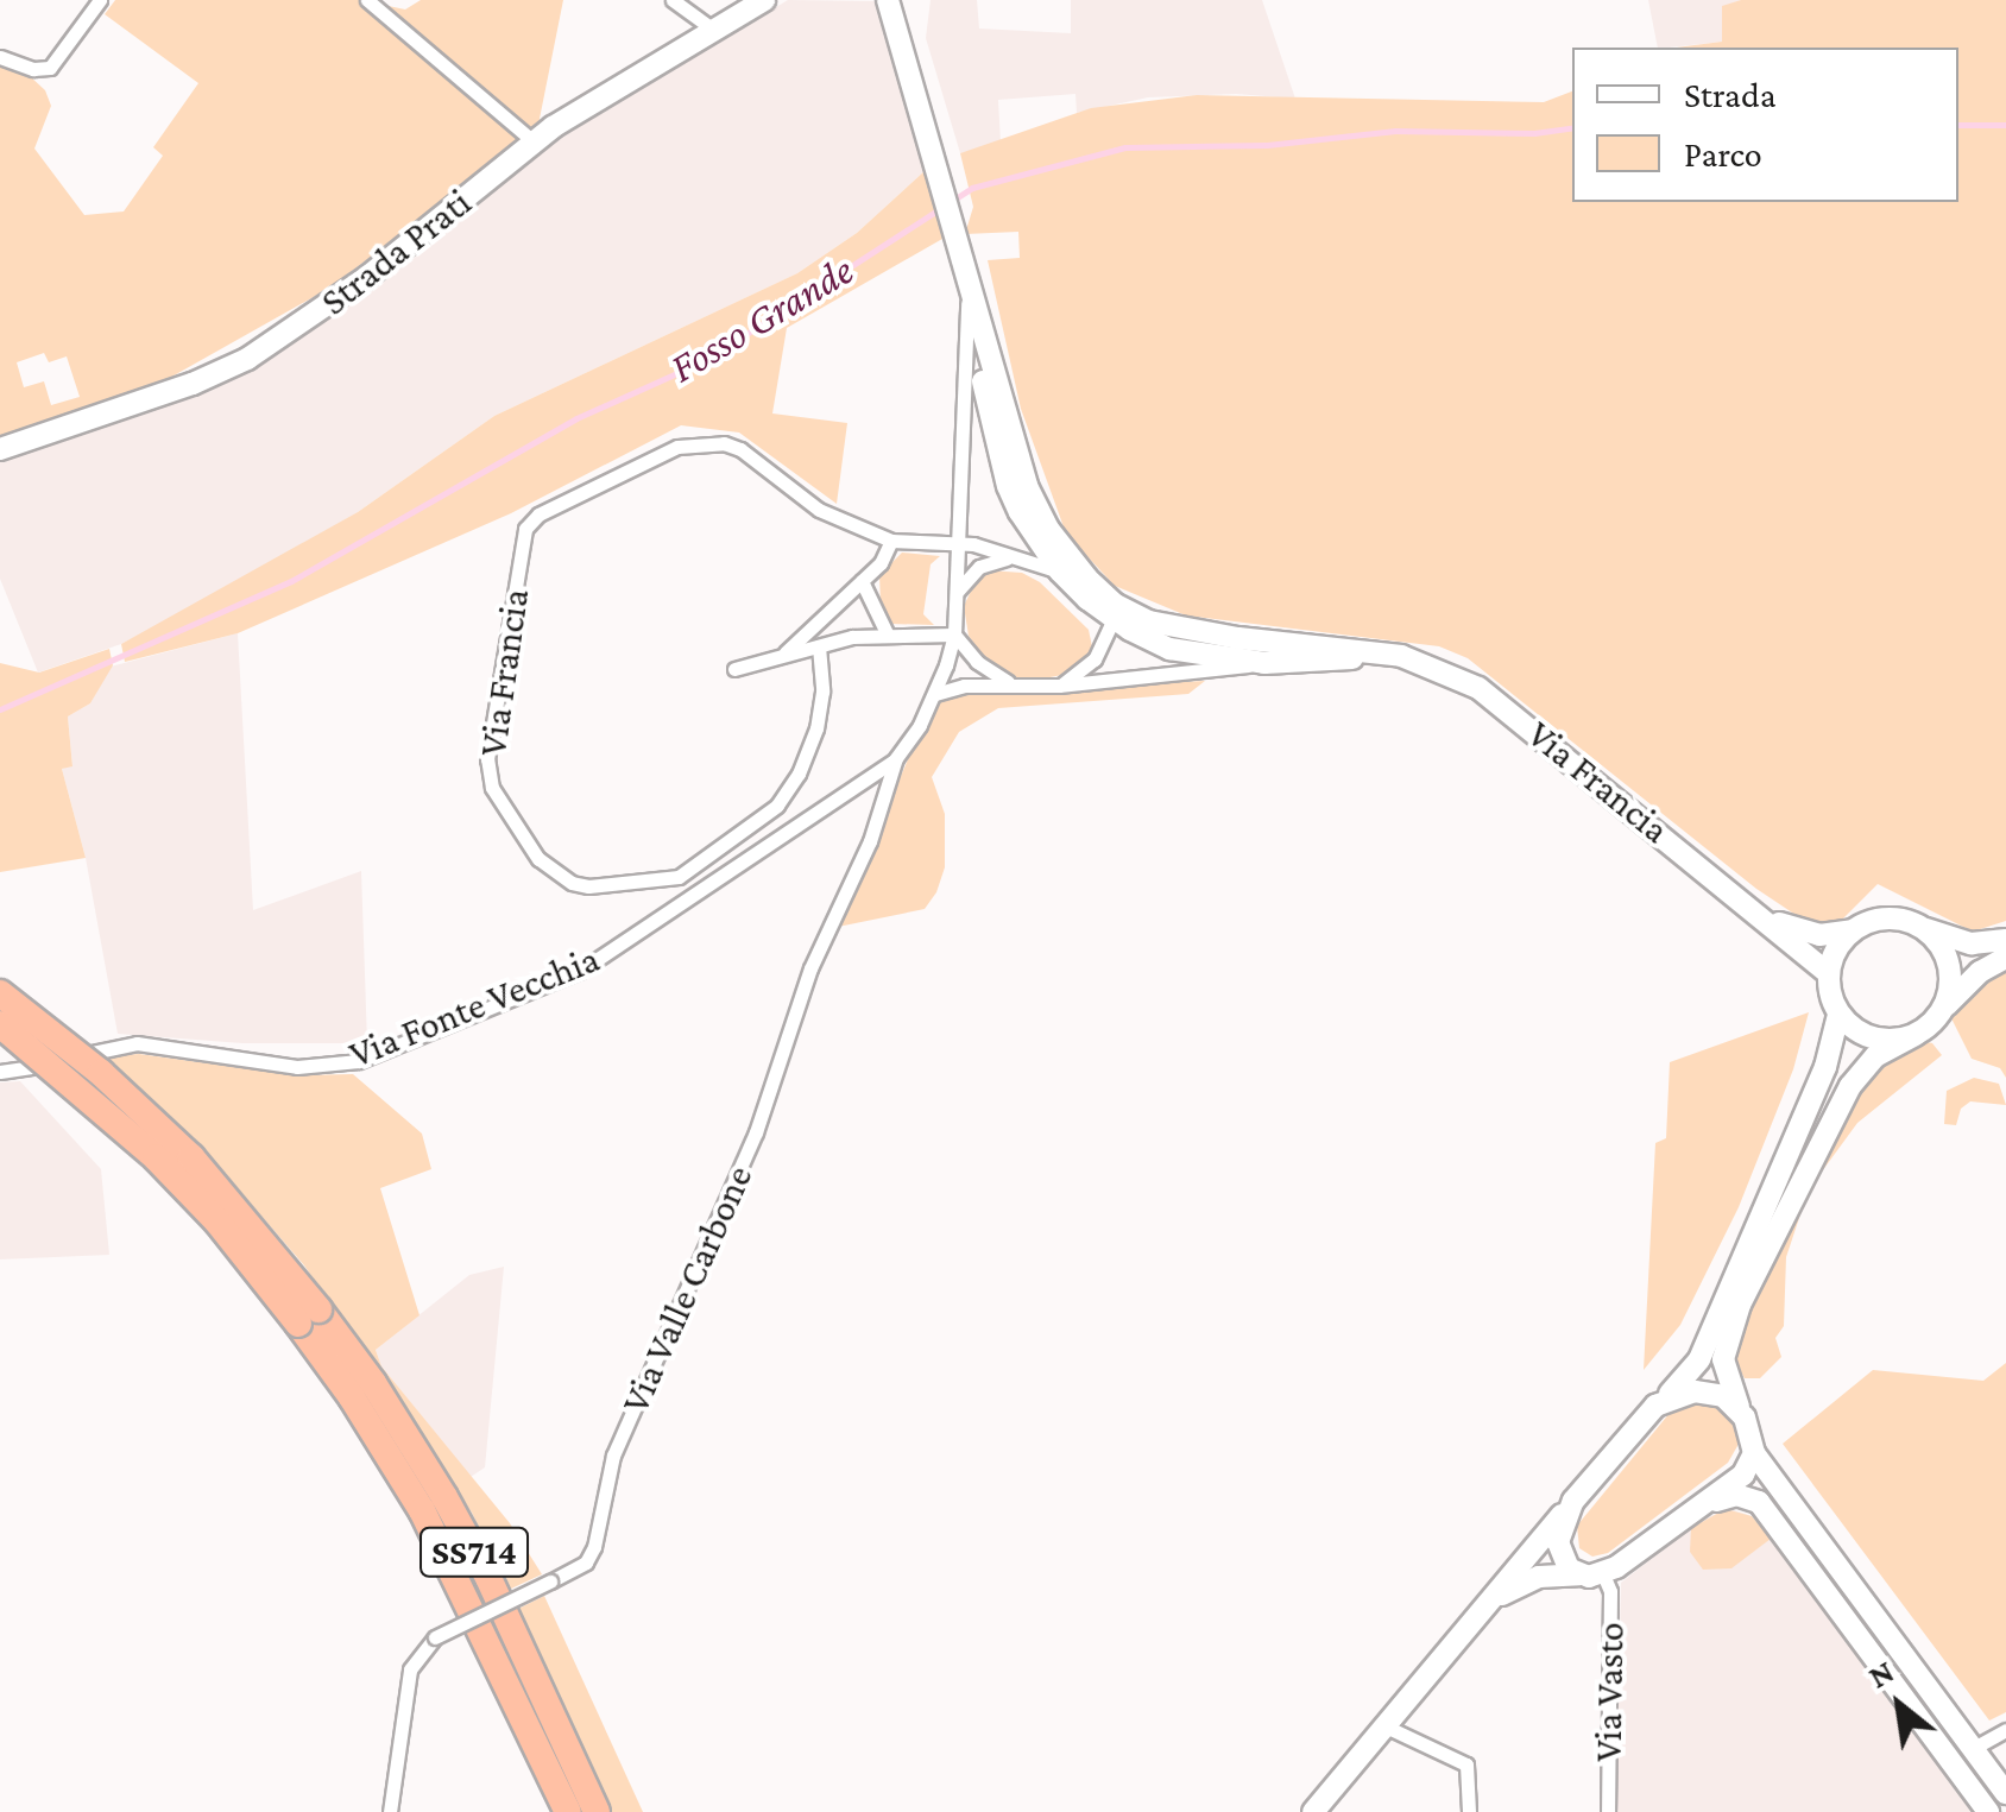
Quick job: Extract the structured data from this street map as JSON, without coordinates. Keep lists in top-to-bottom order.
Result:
{
  "streets": {
    "highway": ["SS714"],
    "street": [
      "Strada Prati",
      "Via Francia",
      "Via Fonte Vecchia",
      "Via Valle Carbone",
      "Via Vasto"
    ]
  },
  "crossings": [
    ["Via Francia", "Via Valle Carbone"],
    ["Via Fonte Vecchia", "Via Valle Carbone"]
  ],
  "water": ["Fosso Grande"],
  "legend": ["Strada", "Parco"],
  "north": "top left"
}
